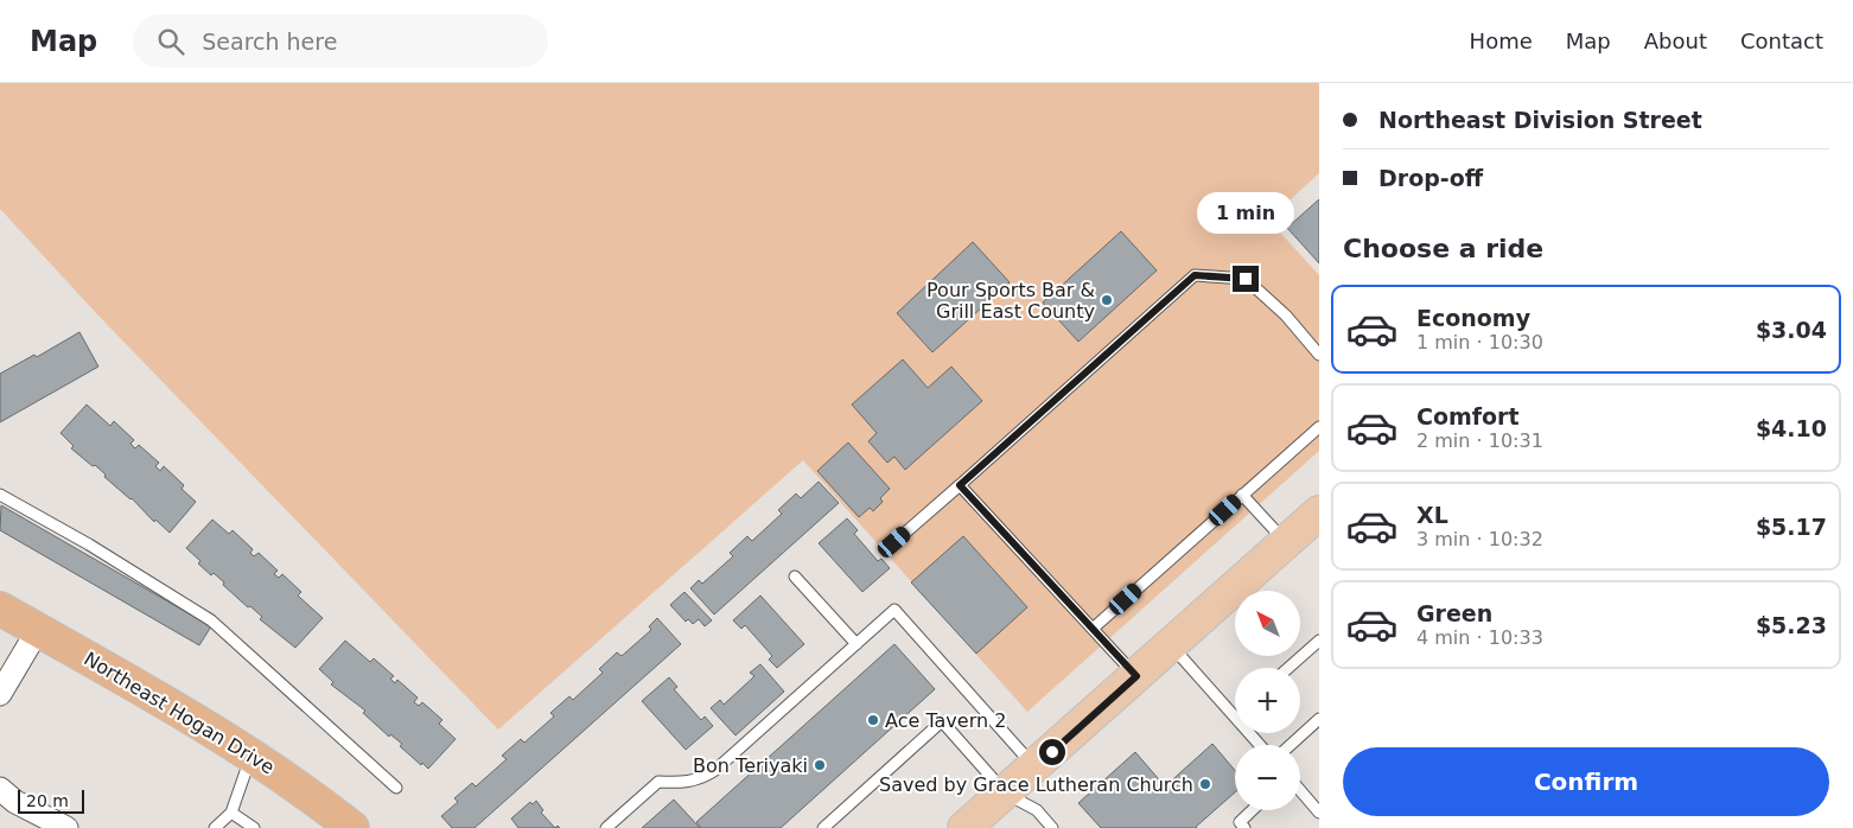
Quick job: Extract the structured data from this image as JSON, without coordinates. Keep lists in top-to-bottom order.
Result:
{
  "streets": {
    "highway": ["Northeast Hogan Drive"]
  },
  "places": [
    "Pour Sports Bar & Grill East County",
    "Ace Tavern 2",
    "Bon Teriyaki",
    "Saved by Grace Lutheran Church"
  ],
  "scale_bar": "20 m",
  "north": "top left",
  "page": {
    "header": "Map",
    "search": "Search here",
    "nav": [
      "Home",
      "Map",
      "About",
      "Contact"
    ],
    "banner": ["Northeast Division Street", "Drop-off"],
    "bubble": "1 min",
    "heading": "Choose a ride",
    "list": [
      {
        "name": "Economy",
        "note": "1 min · 10:30",
        "value": "$3.04"
      },
      {
        "name": "Comfort",
        "note": "2 min · 10:31",
        "value": "$4.10"
      },
      {
        "name": "XL",
        "note": "3 min · 10:32",
        "value": "$5.17"
      },
      {
        "name": "Green",
        "note": "4 min · 10:33",
        "value": "$5.23"
      }
    ],
    "map_buttons": ["+", "−"],
    "buttons": "Confirm",
    "scale": "20 m"
  }
}
